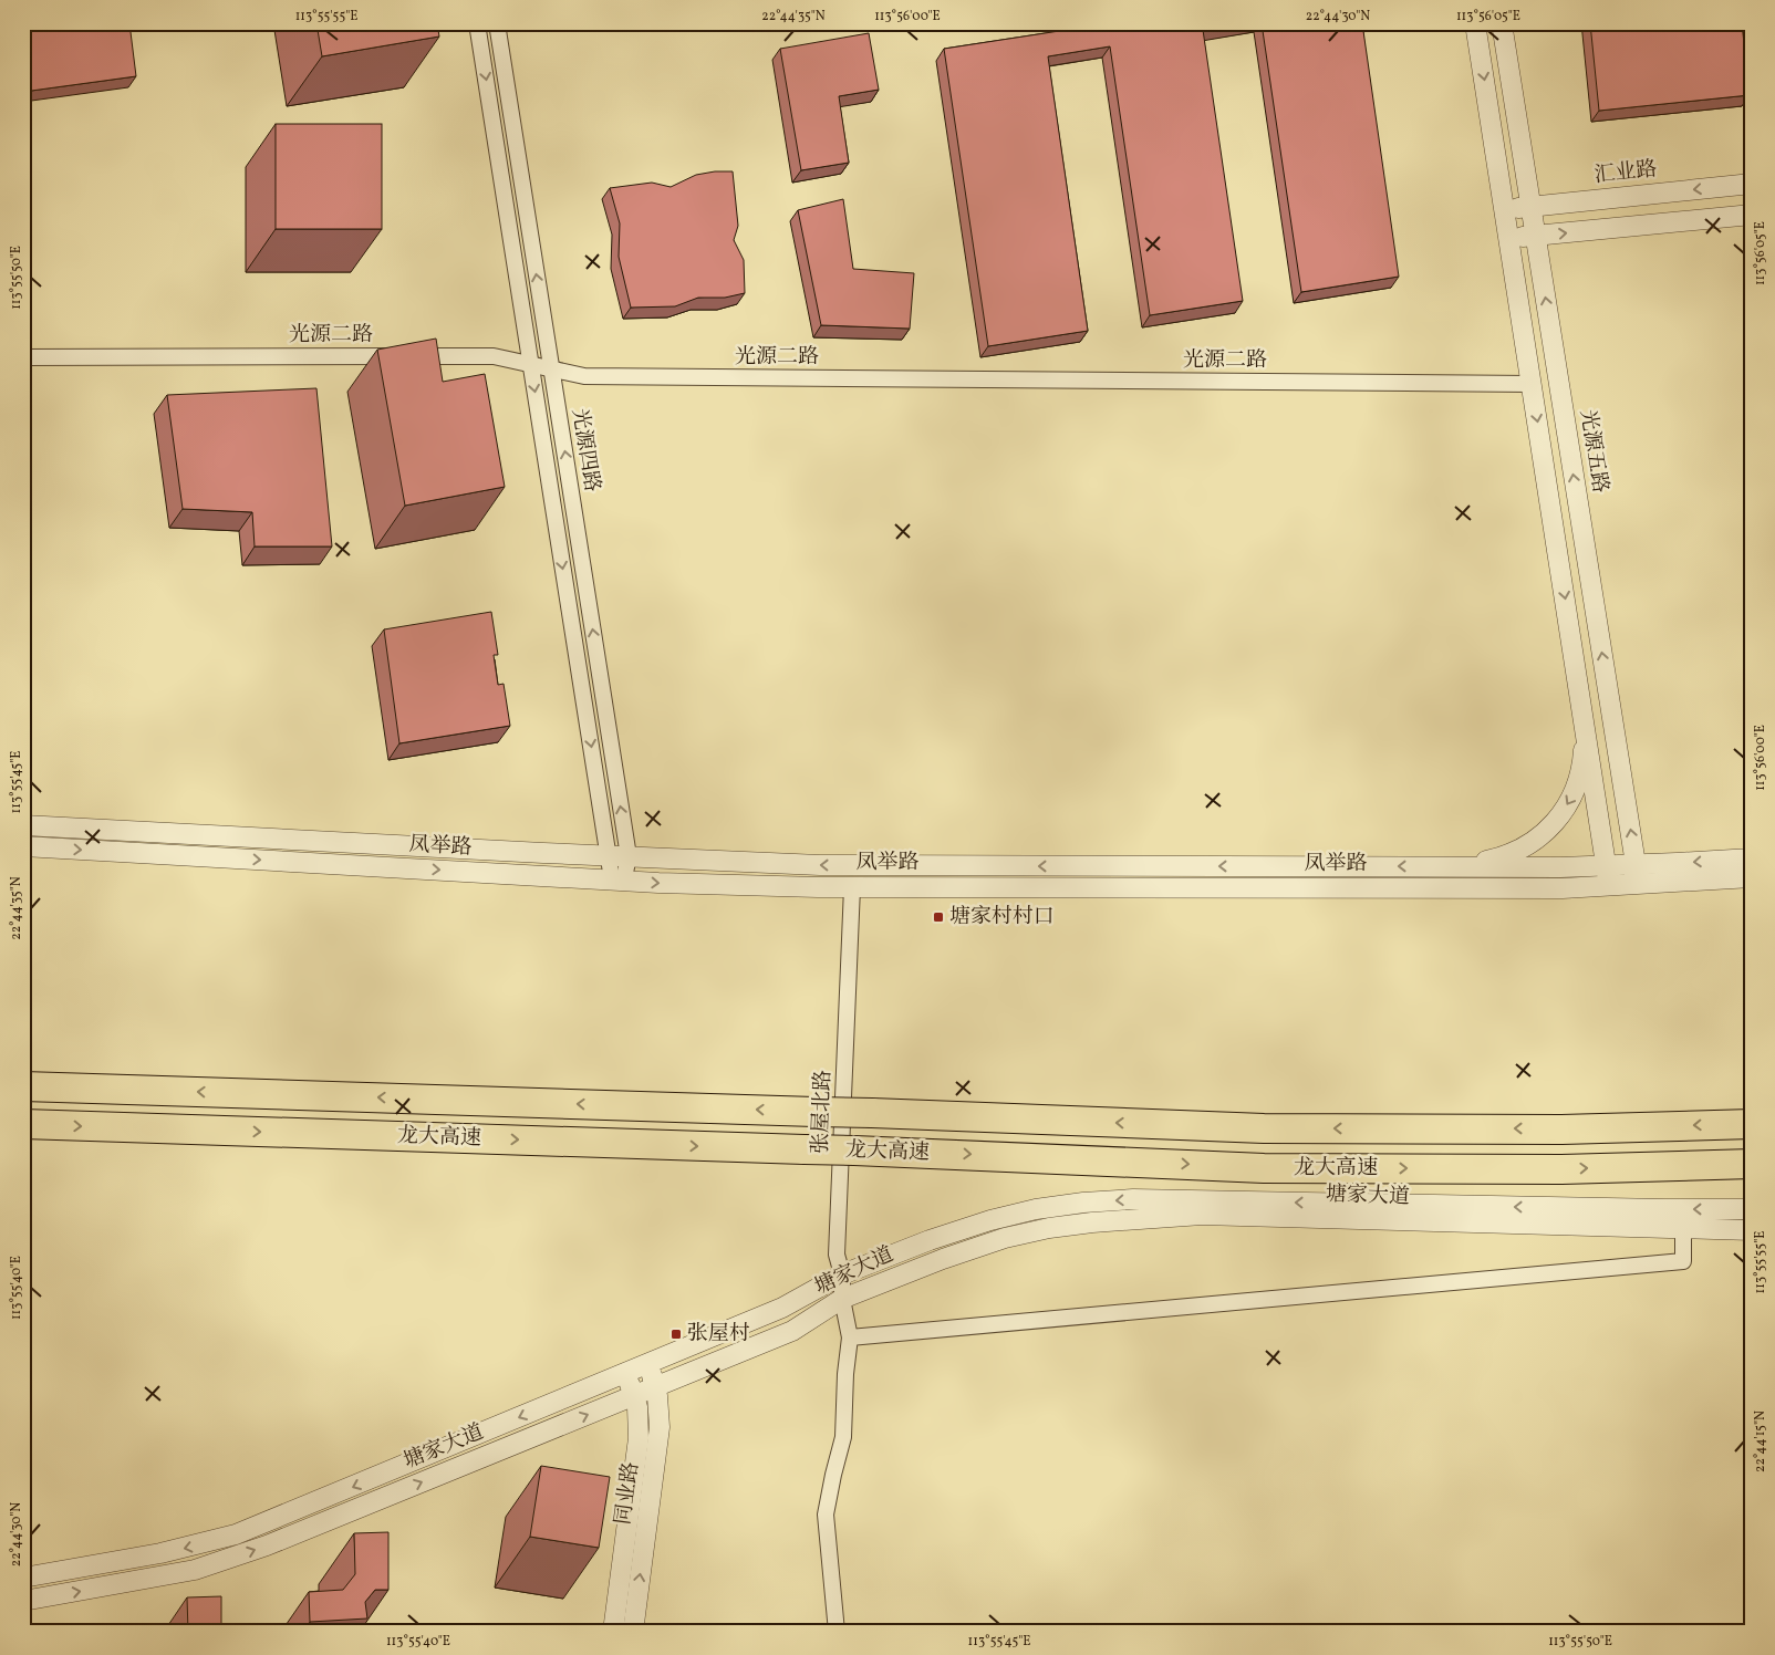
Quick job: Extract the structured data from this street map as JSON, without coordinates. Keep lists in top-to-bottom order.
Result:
{
  "streets": {
    "highway": ["龙大高速"],
    "street": [
      "汇业路",
      "光源二路",
      "光源四路",
      "光源五路",
      "凤举路",
      "张屋北路",
      "塘家大道",
      "同业路"
    ]
  },
  "crossings": [
    ["汇业路", "光源五路"],
    ["光源二路", "光源四路"],
    ["光源四路", "凤举路"],
    ["光源五路", "凤举路"],
    ["凤举路", "张屋北路"],
    ["张屋北路", "塘家大道"],
    ["塘家大道", "同业路"]
  ],
  "places": {
    "transit": ["塘家村村口", "张屋村"]
  },
  "coordinates": [
    "113°55'55\"E",
    "22°44'35\"N",
    "113°56'00\"E",
    "22°44'30\"N",
    "113°56'05\"E",
    "113°55'50\"E",
    "113°55'45\"E",
    "113°55'40\"E",
    "22°44'15\"N"
  ]
}
